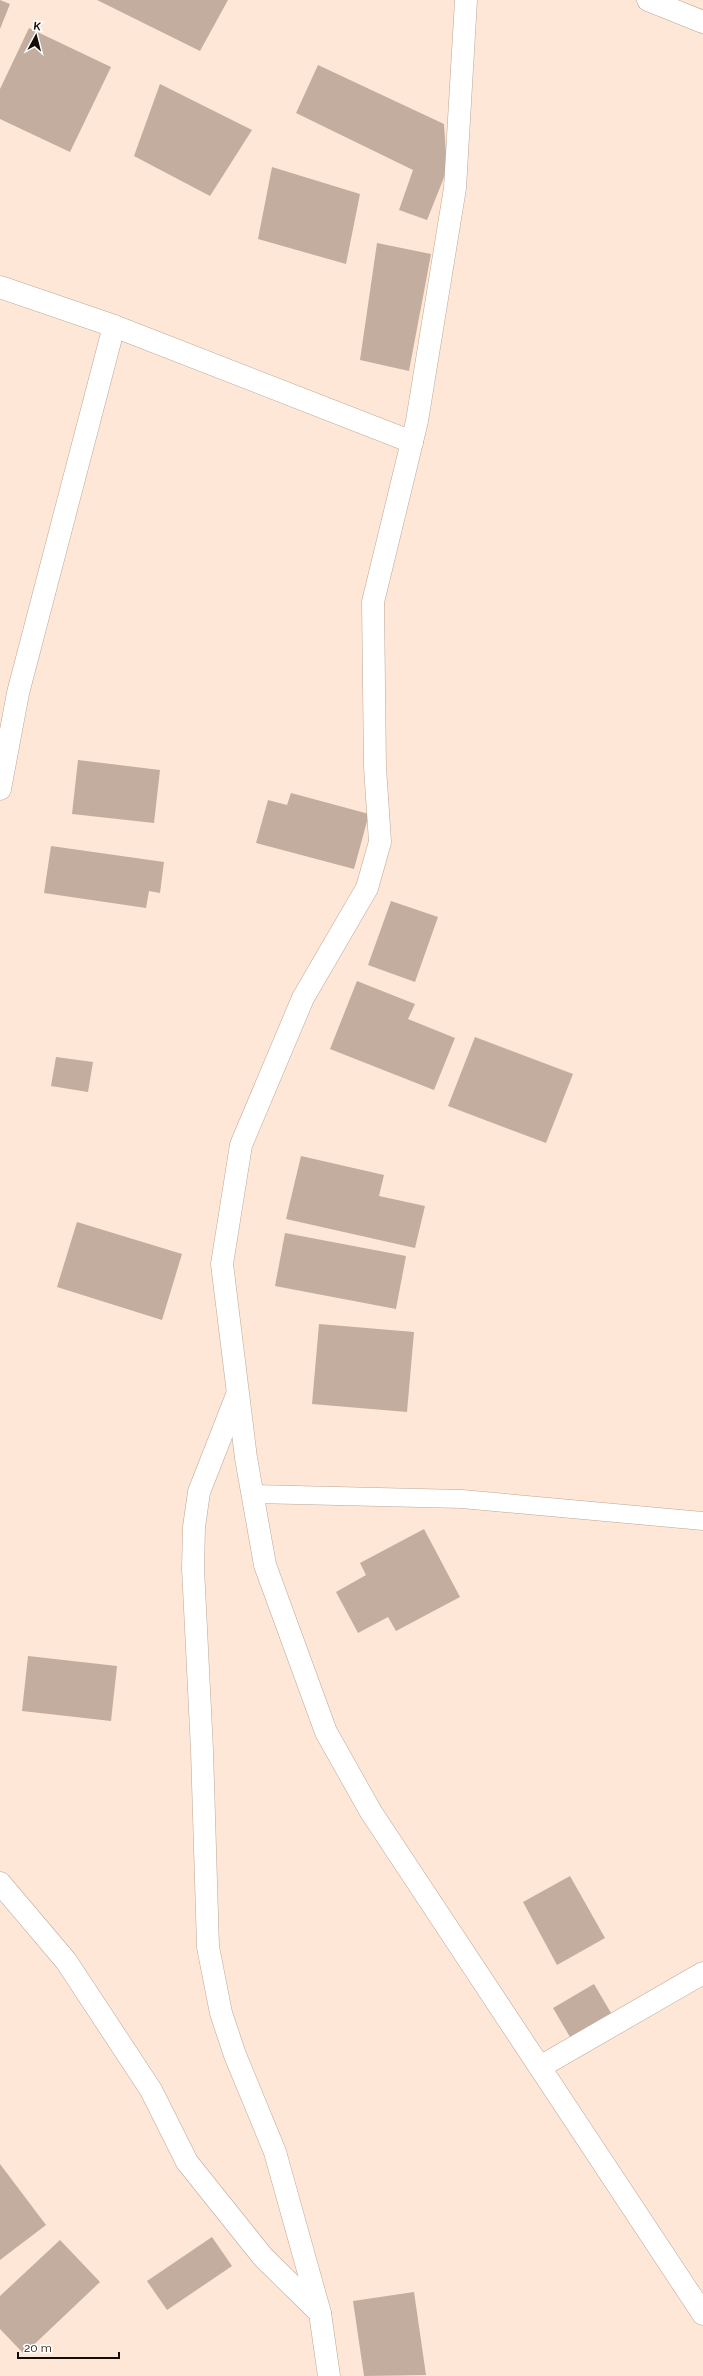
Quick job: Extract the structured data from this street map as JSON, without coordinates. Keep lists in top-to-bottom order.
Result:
{
  "scale_bar": "20 m",
  "north": "top"
}
